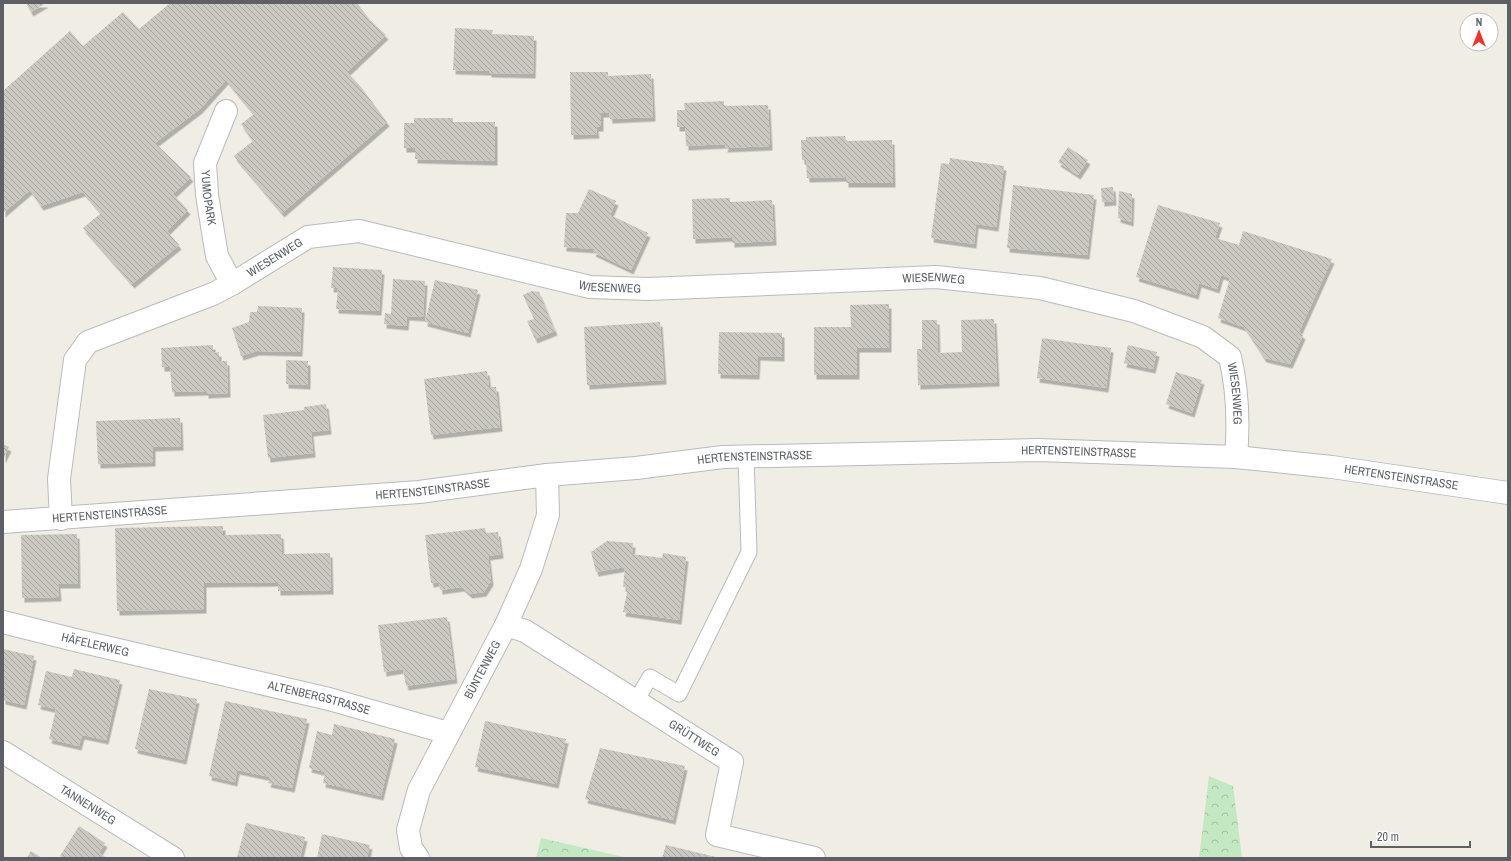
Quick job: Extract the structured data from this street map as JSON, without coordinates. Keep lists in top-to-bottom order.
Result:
{
  "streets": {
    "street": [
      "YUMOPARK",
      "WIESENWEG",
      "HERTENSTEINSTRASSE",
      "HÄFELERWEG",
      "BÜNTENWEG",
      "ALTENBERGSTRASSE",
      "GRÜTTWEG",
      "TANNENWEG"
    ]
  },
  "crossings": [
    ["YUMOPARK", "WIESENWEG"],
    ["WIESENWEG", "HERTENSTEINSTRASSE"],
    ["HERTENSTEINSTRASSE", "BÜNTENWEG"],
    ["HÄFELERWEG", "ALTENBERGSTRASSE"],
    ["BÜNTENWEG", "ALTENBERGSTRASSE"],
    ["BÜNTENWEG", "GRÜTTWEG"]
  ],
  "scale_bar": "20 m",
  "north": "top"
}
